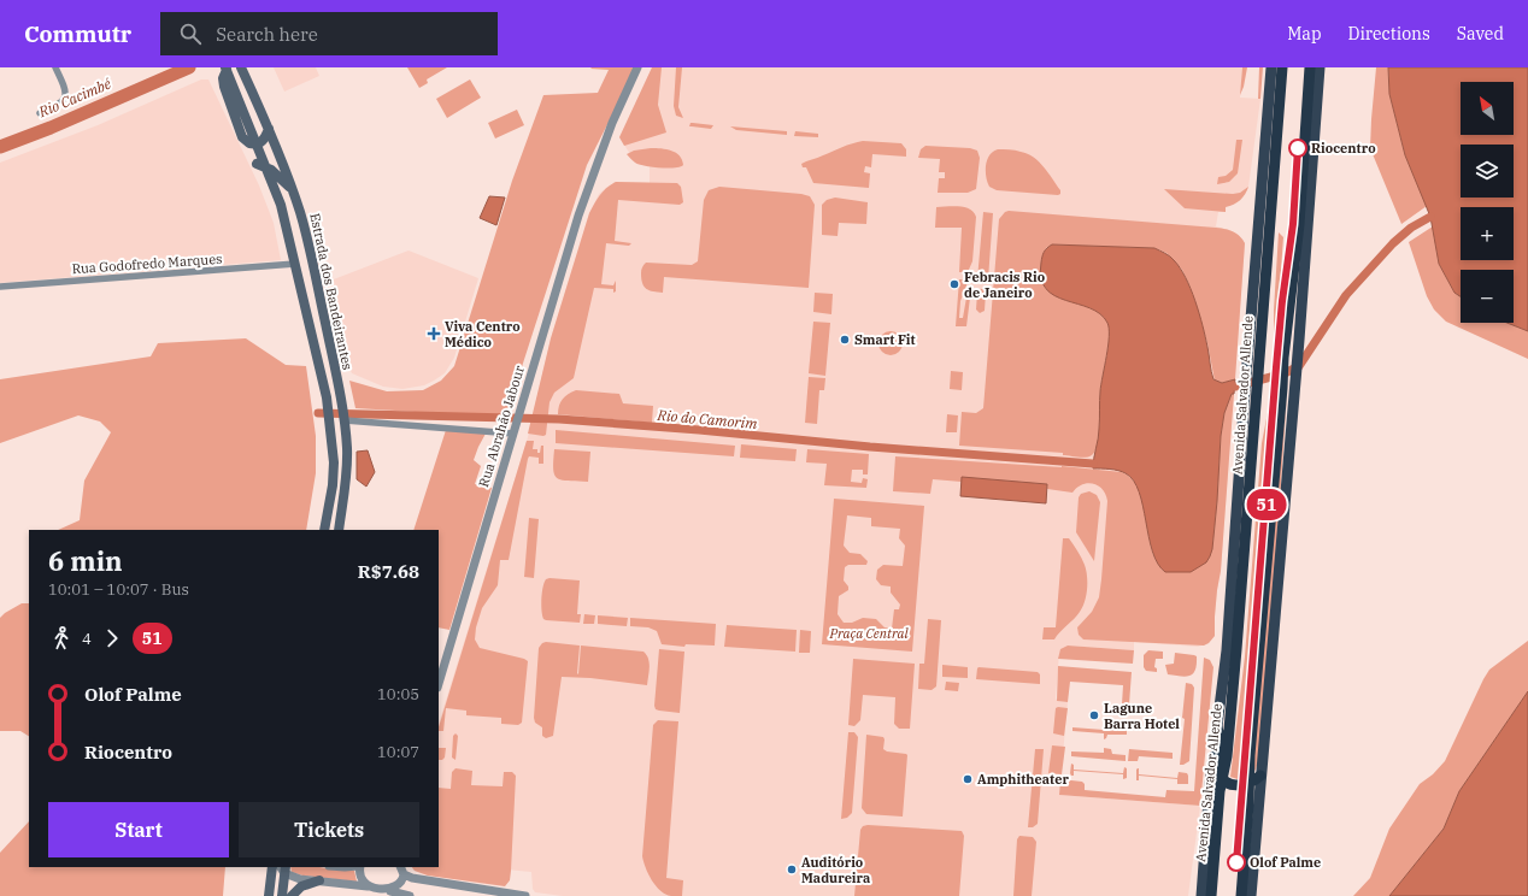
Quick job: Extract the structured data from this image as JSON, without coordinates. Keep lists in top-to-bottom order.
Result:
{
  "streets": {
    "highway": ["Avenida Salvador Allende"],
    "main road": ["Estrada dos Bandeirantes"],
    "street": ["Rua Godofredo Marques", "Rua Abrahão Jabour"]
  },
  "crossings": [
    ["Rua Godofredo Marques", "Estrada dos Bandeirantes"]
  ],
  "water": ["Rio Cacimbé", "Rio do Camorim"],
  "parks": ["Praça Central"],
  "places": {
    "other": [
      "Riocentro",
      "Febracis Rio de Janeiro",
      "Smart Fit",
      "Lagune Barra Hotel",
      "Amphitheater",
      "Olof Palme",
      "Auditório Madureira"
    ],
    "health": ["Viva Centro Médico"]
  },
  "lines": ["bus line 51"],
  "north": "top left",
  "page": {
    "header": "Commutr",
    "search": "Search here",
    "nav": ["Map", "Directions", "Saved"],
    "on_map": "51",
    "map_buttons": ["+", "−"],
    "heading": ["6 min", "10:01 – 10:07 · Bus", "R$7.68"],
    "legs": ["4", "51"],
    "list": [
      {
        "name": "Olof Palme",
        "value": "10:05"
      },
      {
        "name": "Riocentro",
        "value": "10:07"
      }
    ],
    "buttons": ["Start", "Tickets"]
  }
}
